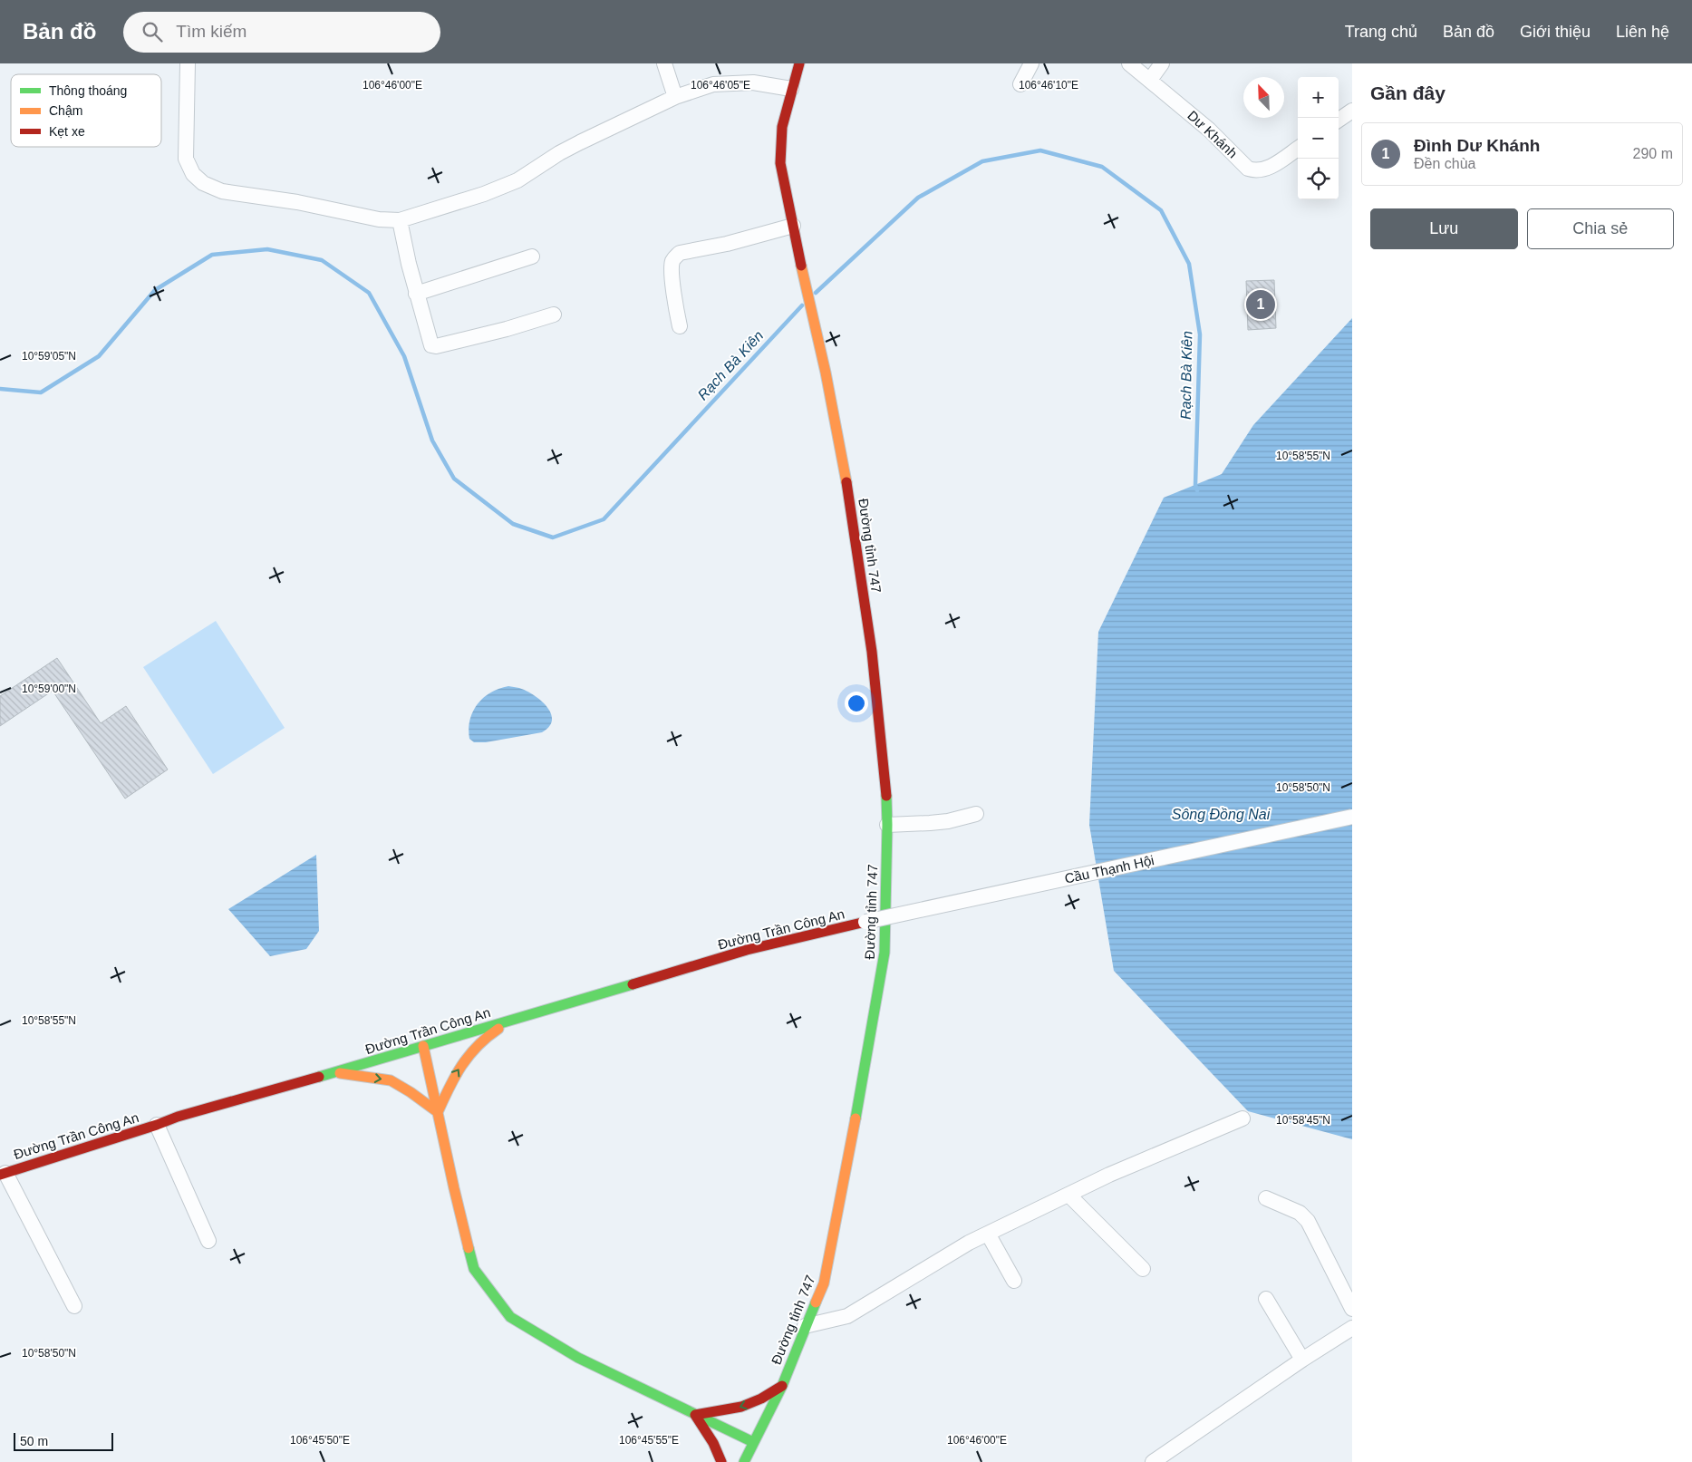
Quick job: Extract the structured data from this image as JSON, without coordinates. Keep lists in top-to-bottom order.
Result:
{
  "streets": {
    "street": [
      "Dư Khánh",
      "Đường tỉnh 747",
      "Cầu Thạnh Hội",
      "Đường Trần Công An"
    ]
  },
  "crossings": [
    ["Cầu Thạnh Hội", "Đường Trần Công An"]
  ],
  "water": ["Rạch Bà Kiên", "Sông Đồng Nai"],
  "legend": ["Thông thoáng", "Chậm", "Kẹt xe"],
  "scale_bar": "50 m",
  "north": "top left",
  "page": {
    "header": "Bản đồ",
    "search": "Tìm kiếm",
    "nav": [
      "Trang chủ",
      "Bản đồ",
      "Giới thiệu",
      "Liên hệ"
    ],
    "heading": "Gần đây",
    "map_buttons": ["+", "−"],
    "list": [
      {
        "mark": "1",
        "name": "Đình Dư Khánh",
        "note": "Đền chùa",
        "value": "290 m"
      }
    ],
    "buttons": ["Lưu", "Chia sẻ"],
    "pins": "1",
    "scale": "50 m"
  },
  "coordinates": [
    "106°46'00\"E",
    "106°46'05\"E",
    "106°46'10\"E",
    "10°59'05\"N",
    "10°58'55\"N",
    "10°59'00\"N",
    "10°58'50\"N",
    "10°58'45\"N",
    "106°45'50\"E",
    "106°45'55\"E"
  ]
}
